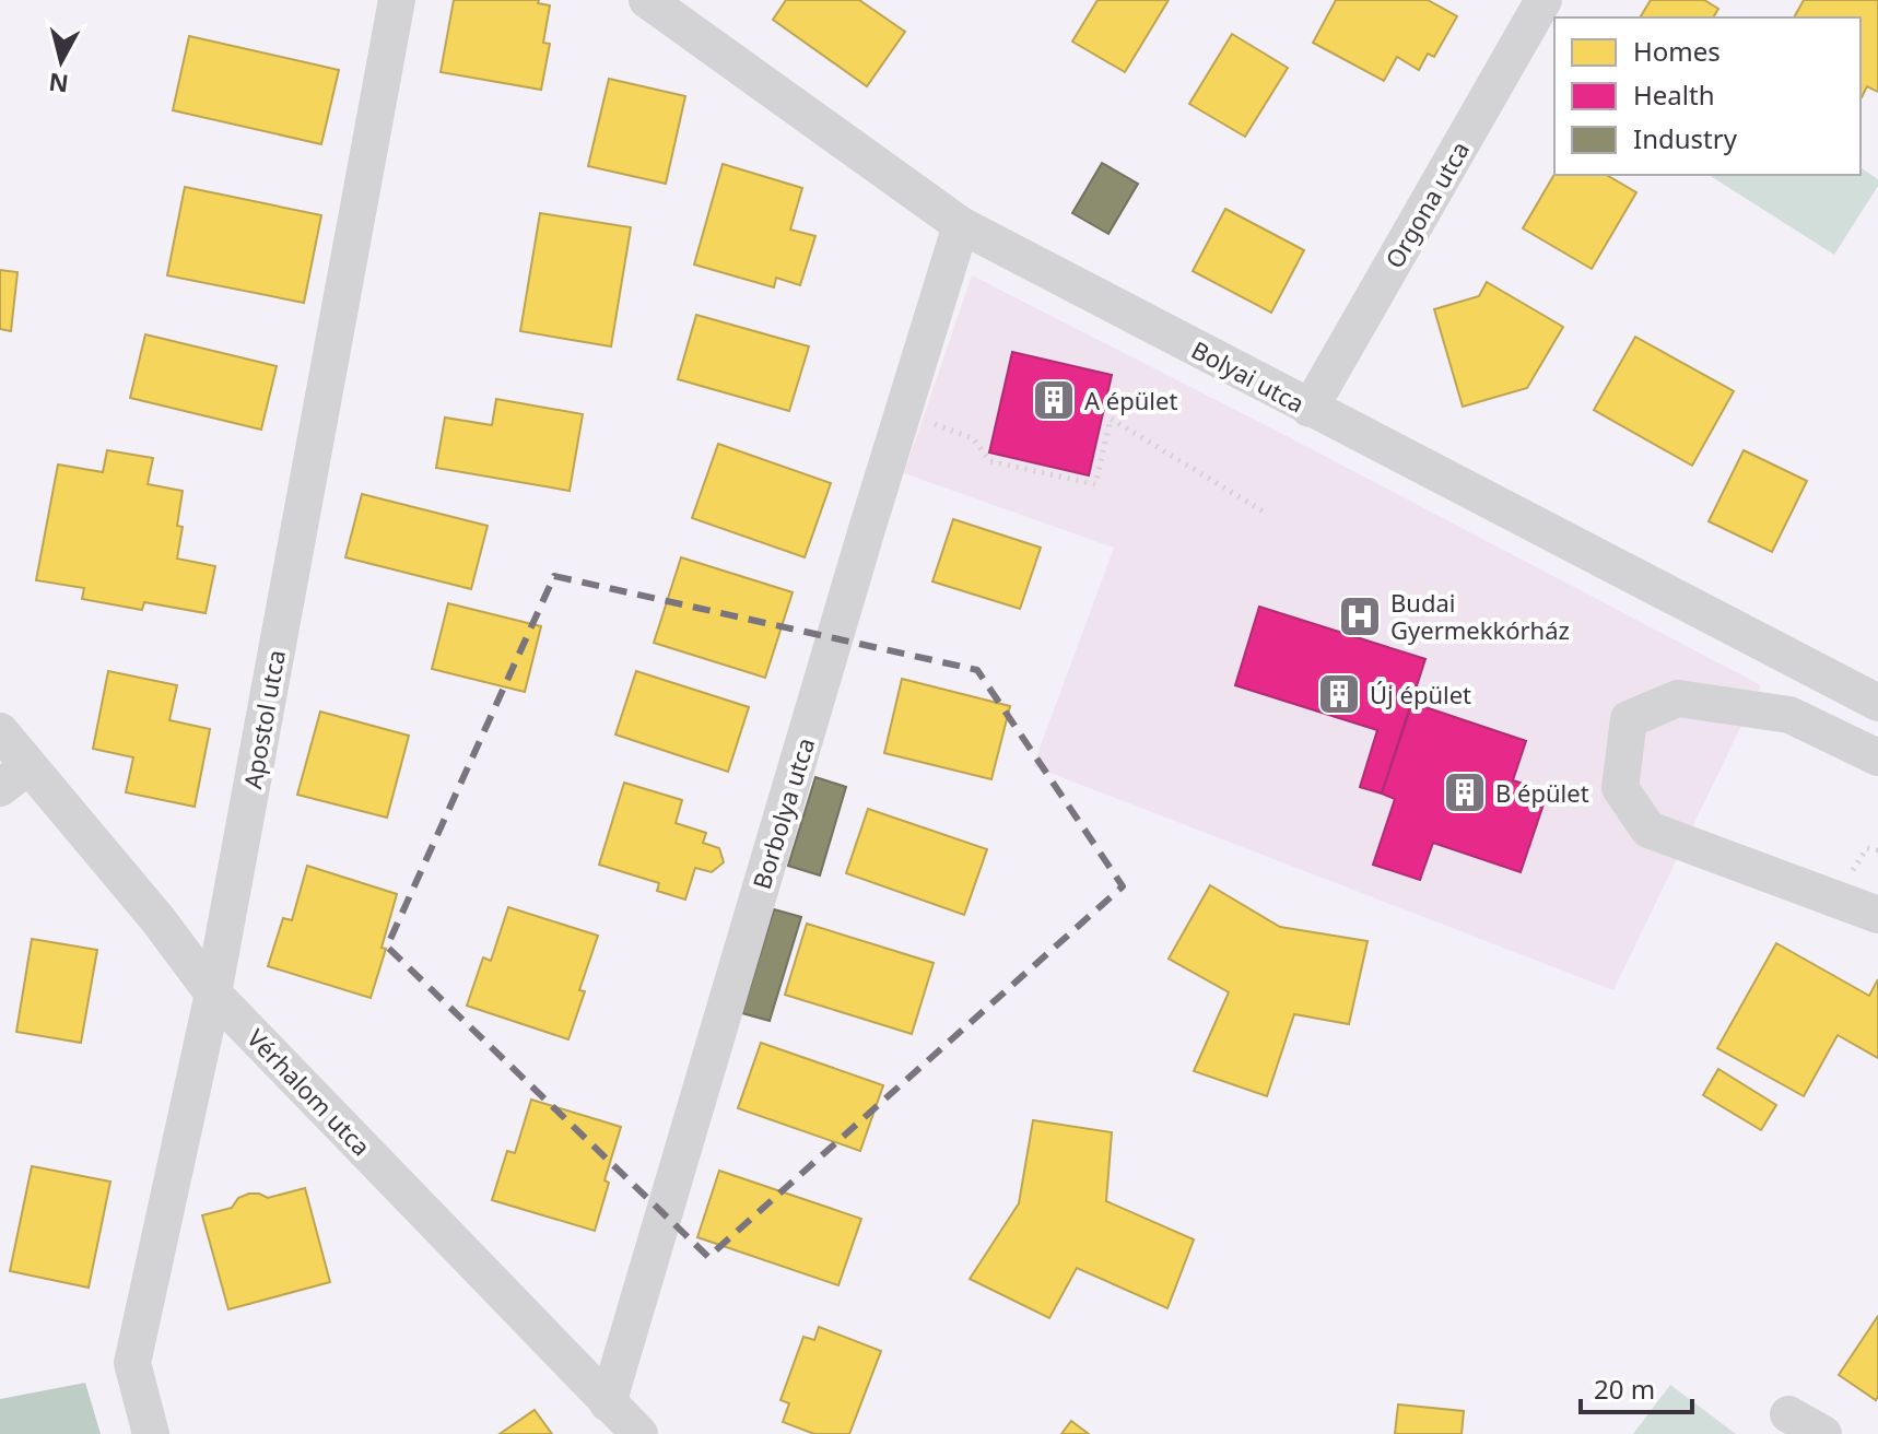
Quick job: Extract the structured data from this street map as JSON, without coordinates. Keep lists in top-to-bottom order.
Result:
{
  "streets": {
    "street": [
      "Orgona utca",
      "Bolyai utca",
      "Apostol utca",
      "Borbolya utca",
      "Vérhalom utca"
    ]
  },
  "crossings": [
    ["Orgona utca", "Bolyai utca"],
    ["Bolyai utca", "Borbolya utca"],
    ["Apostol utca", "Vérhalom utca"],
    ["Borbolya utca", "Vérhalom utca"]
  ],
  "places": {
    "building": ["A épület", "Új épület", "B épület"],
    "hospital": ["Budai Gyermekkórház"]
  },
  "legend": ["Homes", "Health", "Industry"],
  "scale_bar": "20 m",
  "north": "bottom"
}
